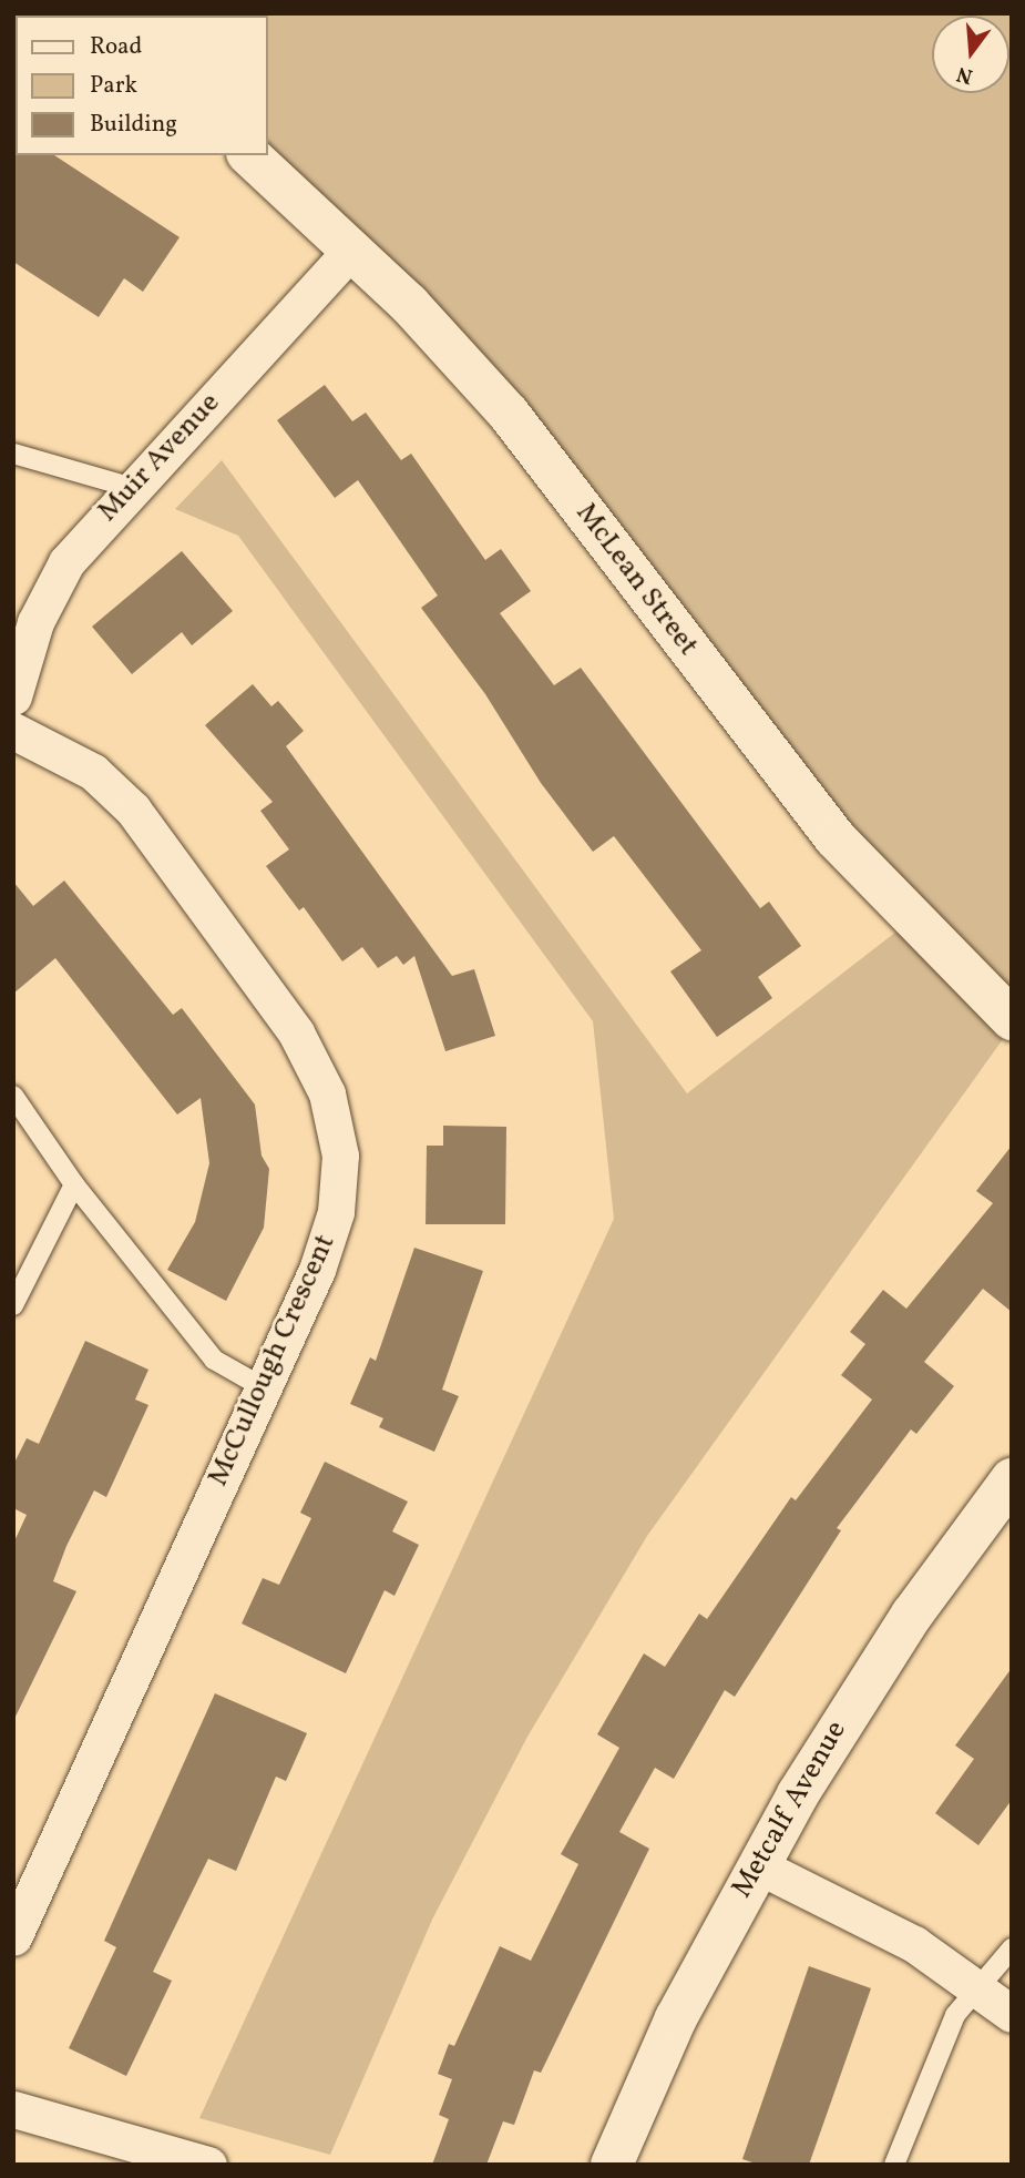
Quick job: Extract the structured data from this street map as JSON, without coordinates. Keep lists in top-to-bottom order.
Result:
{
  "streets": {
    "street": [
      "Muir Avenue",
      "McLean Street",
      "McCullough Crescent",
      "Metcalf Avenue"
    ]
  },
  "crossings": [
    ["Muir Avenue", "McLean Street"]
  ],
  "legend": ["Road", "Park", "Building"],
  "north": "bottom"
}
